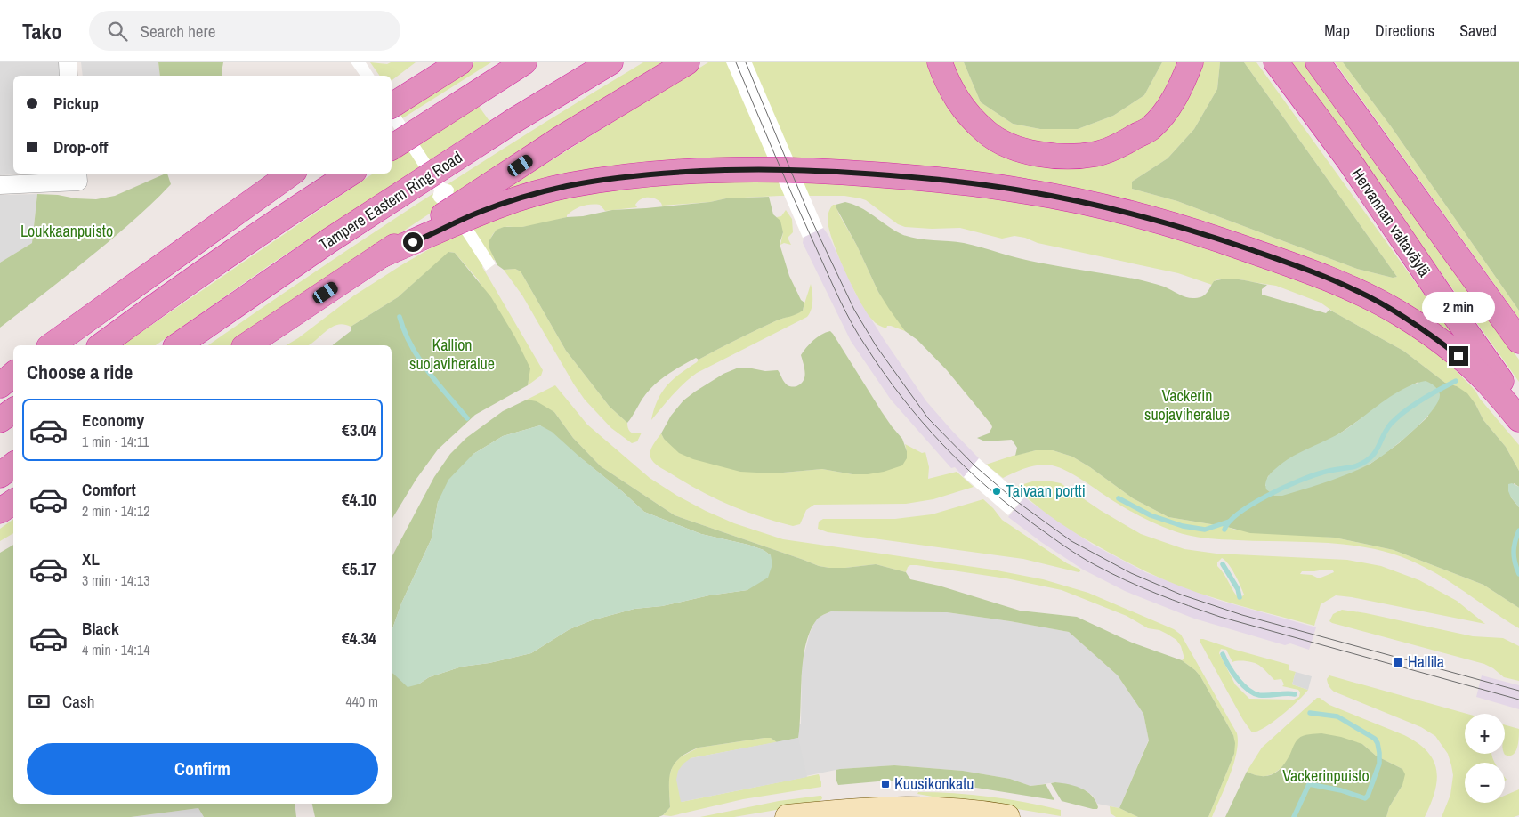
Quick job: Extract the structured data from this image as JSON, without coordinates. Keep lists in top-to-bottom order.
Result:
{
  "streets": {
    "highway": ["Tampere Eastern Ring Road", "Hervannan valtaväylä"]
  },
  "parks": [
    "Loukkaanpuisto",
    "Kallion suojaviheralue",
    "Vackerin suojaviheralue",
    "Vackerinpuisto"
  ],
  "places": {
    "other": ["Taivaan portti"],
    "transit": ["Hallila", "Kuusikonkatu"]
  },
  "page": {
    "header": "Tako",
    "search": "Search here",
    "nav": ["Map", "Directions", "Saved"],
    "banner": ["Pickup", "Drop-off"],
    "bubble": "2 min",
    "heading": "Choose a ride",
    "list": [
      {
        "name": "Economy",
        "note": "1 min · 14:11",
        "value": "€3.04"
      },
      {
        "name": "Comfort",
        "note": "2 min · 14:12",
        "value": "€4.10"
      },
      {
        "name": "XL",
        "note": "3 min · 14:13",
        "value": "€5.17"
      },
      {
        "name": "Black",
        "note": "4 min · 14:14",
        "value": "€4.34"
      }
    ],
    "pay": ["Cash", "440 m"],
    "map_buttons": ["+", "−"],
    "buttons": "Confirm"
  }
}
